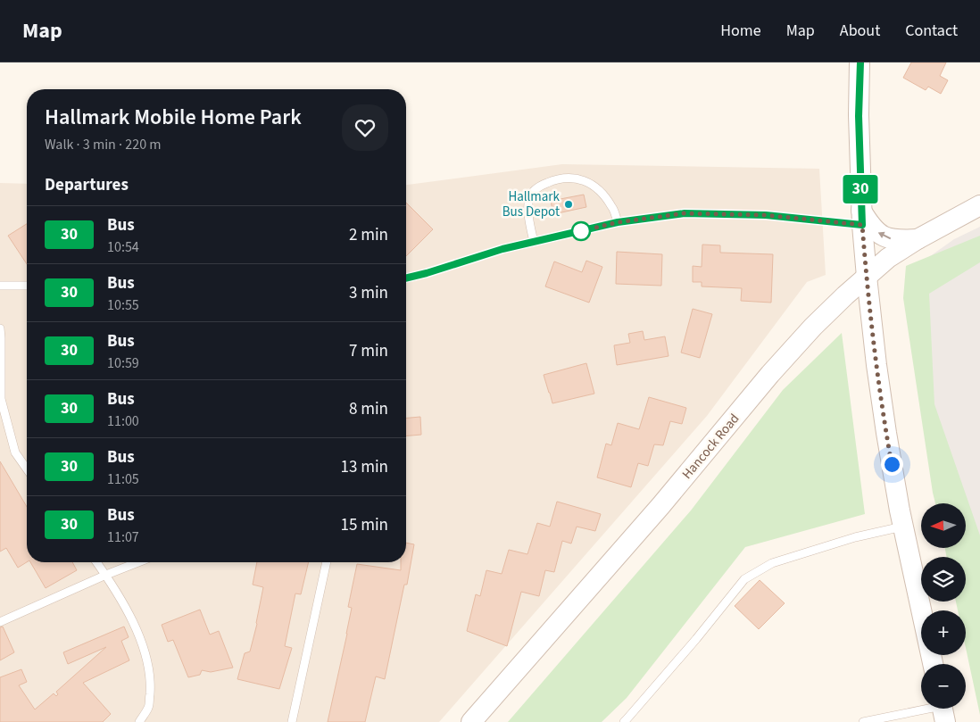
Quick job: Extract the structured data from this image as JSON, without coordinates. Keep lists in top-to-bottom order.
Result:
{
  "streets": {
    "street": ["Hancock Road"]
  },
  "places": ["Hallmark Bus Depot"],
  "lines": ["bus line 30"],
  "north": "left",
  "page": {
    "header": "Map",
    "nav": [
      "Home",
      "Map",
      "About",
      "Contact"
    ],
    "on_map": "30",
    "heading": [
      ["Hallmark Mobile Home Park", "Walk · 3 min · 220 m"],
      "Departures"
    ],
    "list": [
      {
        "mark": "30",
        "name": "Bus",
        "note": "10:54",
        "value": "2 min"
      },
      {
        "mark": "30",
        "name": "Bus",
        "note": "10:55",
        "value": "3 min"
      },
      {
        "mark": "30",
        "name": "Bus",
        "note": "10:59",
        "value": "7 min"
      },
      {
        "mark": "30",
        "name": "Bus",
        "note": "11:00",
        "value": "8 min"
      },
      {
        "mark": "30",
        "name": "Bus",
        "note": "11:05",
        "value": "13 min"
      },
      {
        "mark": "30",
        "name": "Bus",
        "note": "11:07",
        "value": "15 min"
      }
    ],
    "map_buttons": ["+", "−"]
  }
}
